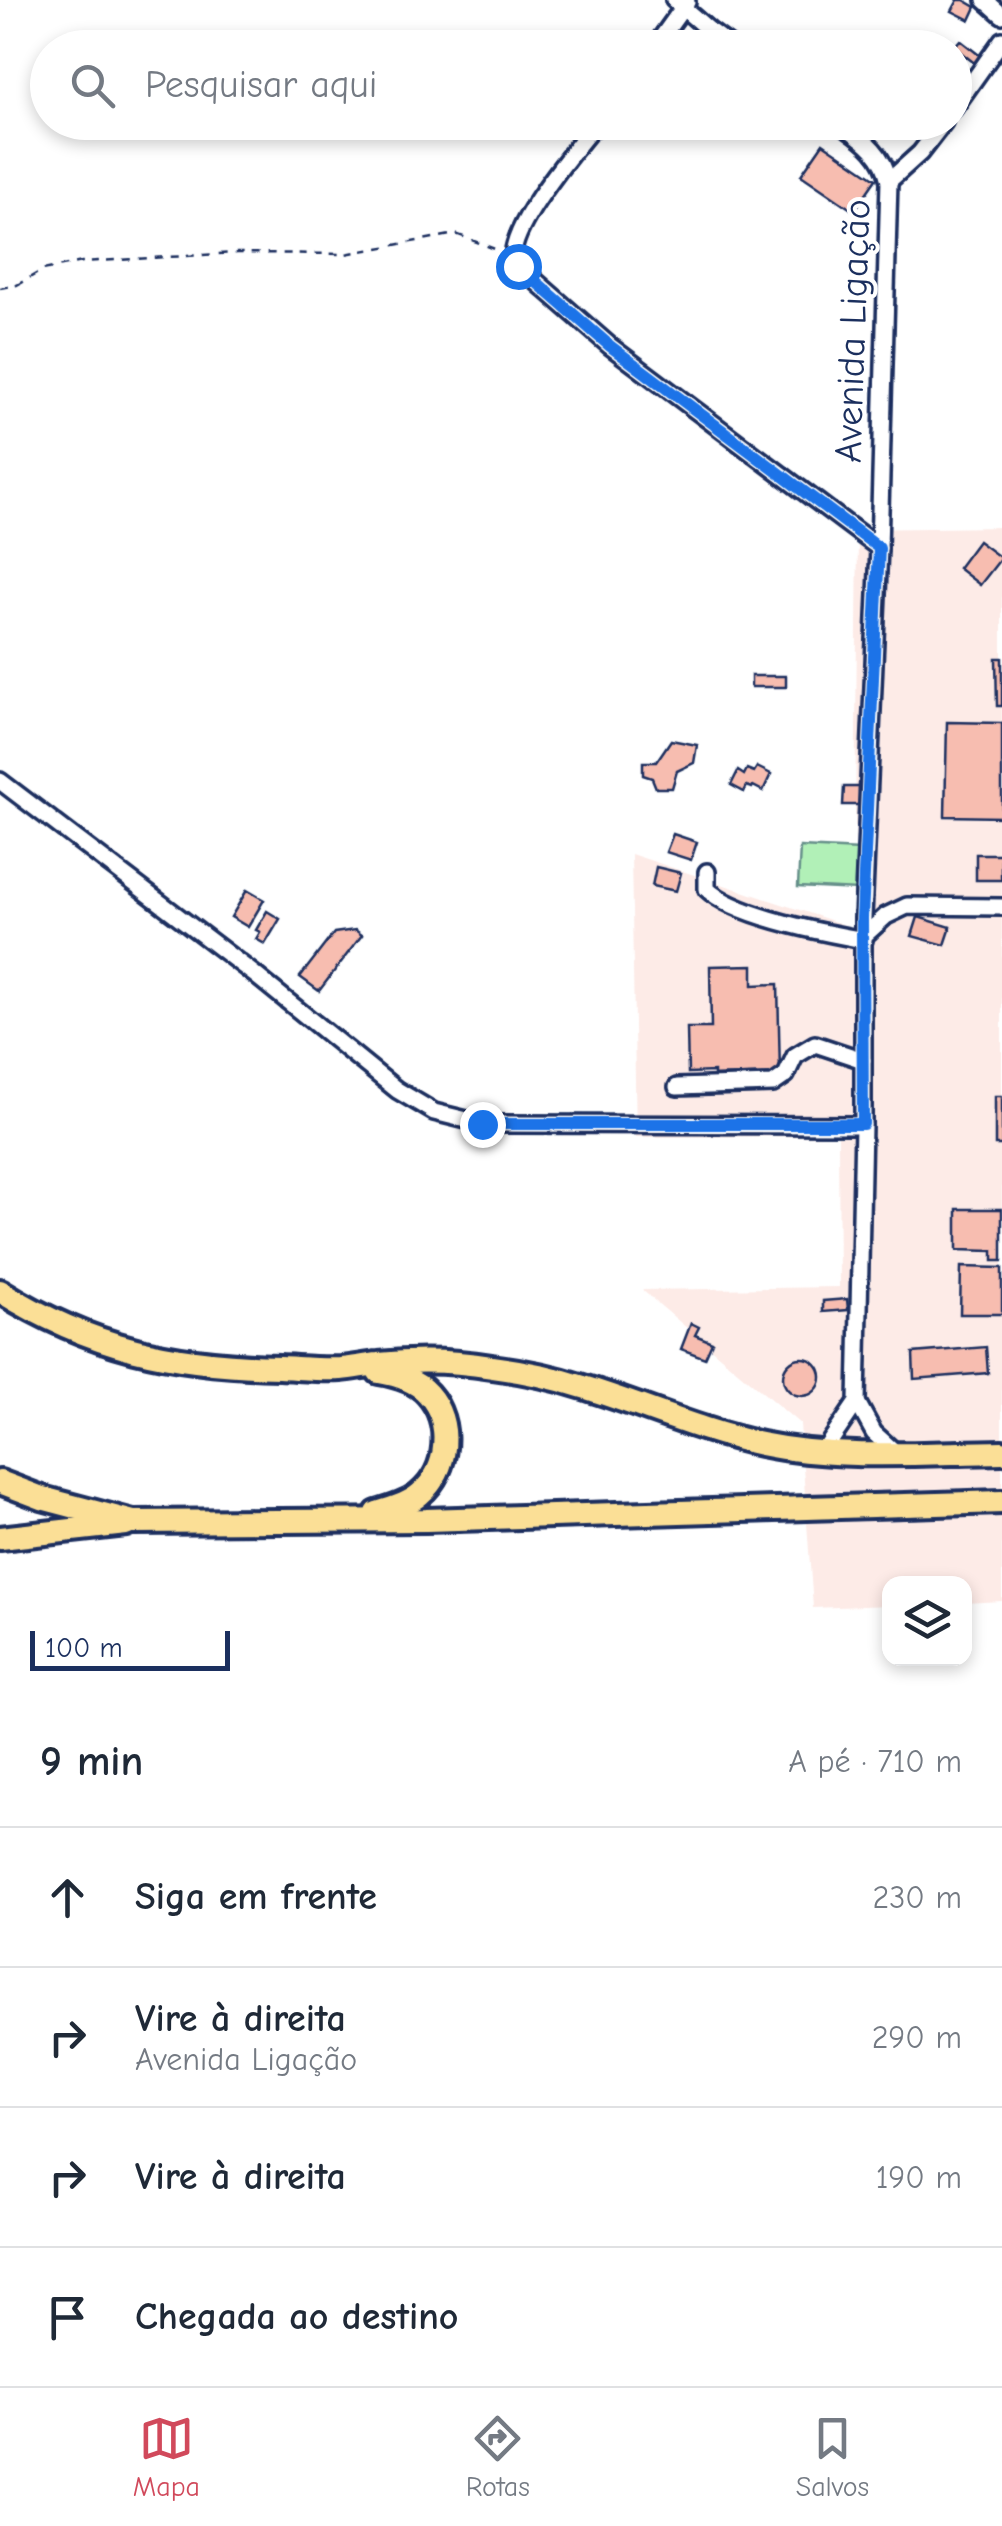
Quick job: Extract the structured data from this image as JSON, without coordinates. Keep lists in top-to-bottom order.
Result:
{
  "streets": {
    "street": ["Avenida Ligação"]
  },
  "scale_bar": "100 m",
  "page": {
    "search": "Pesquisar aqui",
    "scale": "100 m",
    "heading": ["9 min", "A pé · 710 m"],
    "list": [
      ["Siga em frente", "230 m"],
      ["Vire à direita", "Avenida Ligação", "290 m"],
      ["Vire à direita", "190 m"],
      "Chegada ao destino"
    ],
    "nav": ["Mapa", "Rotas", "Salvos"]
  }
}
